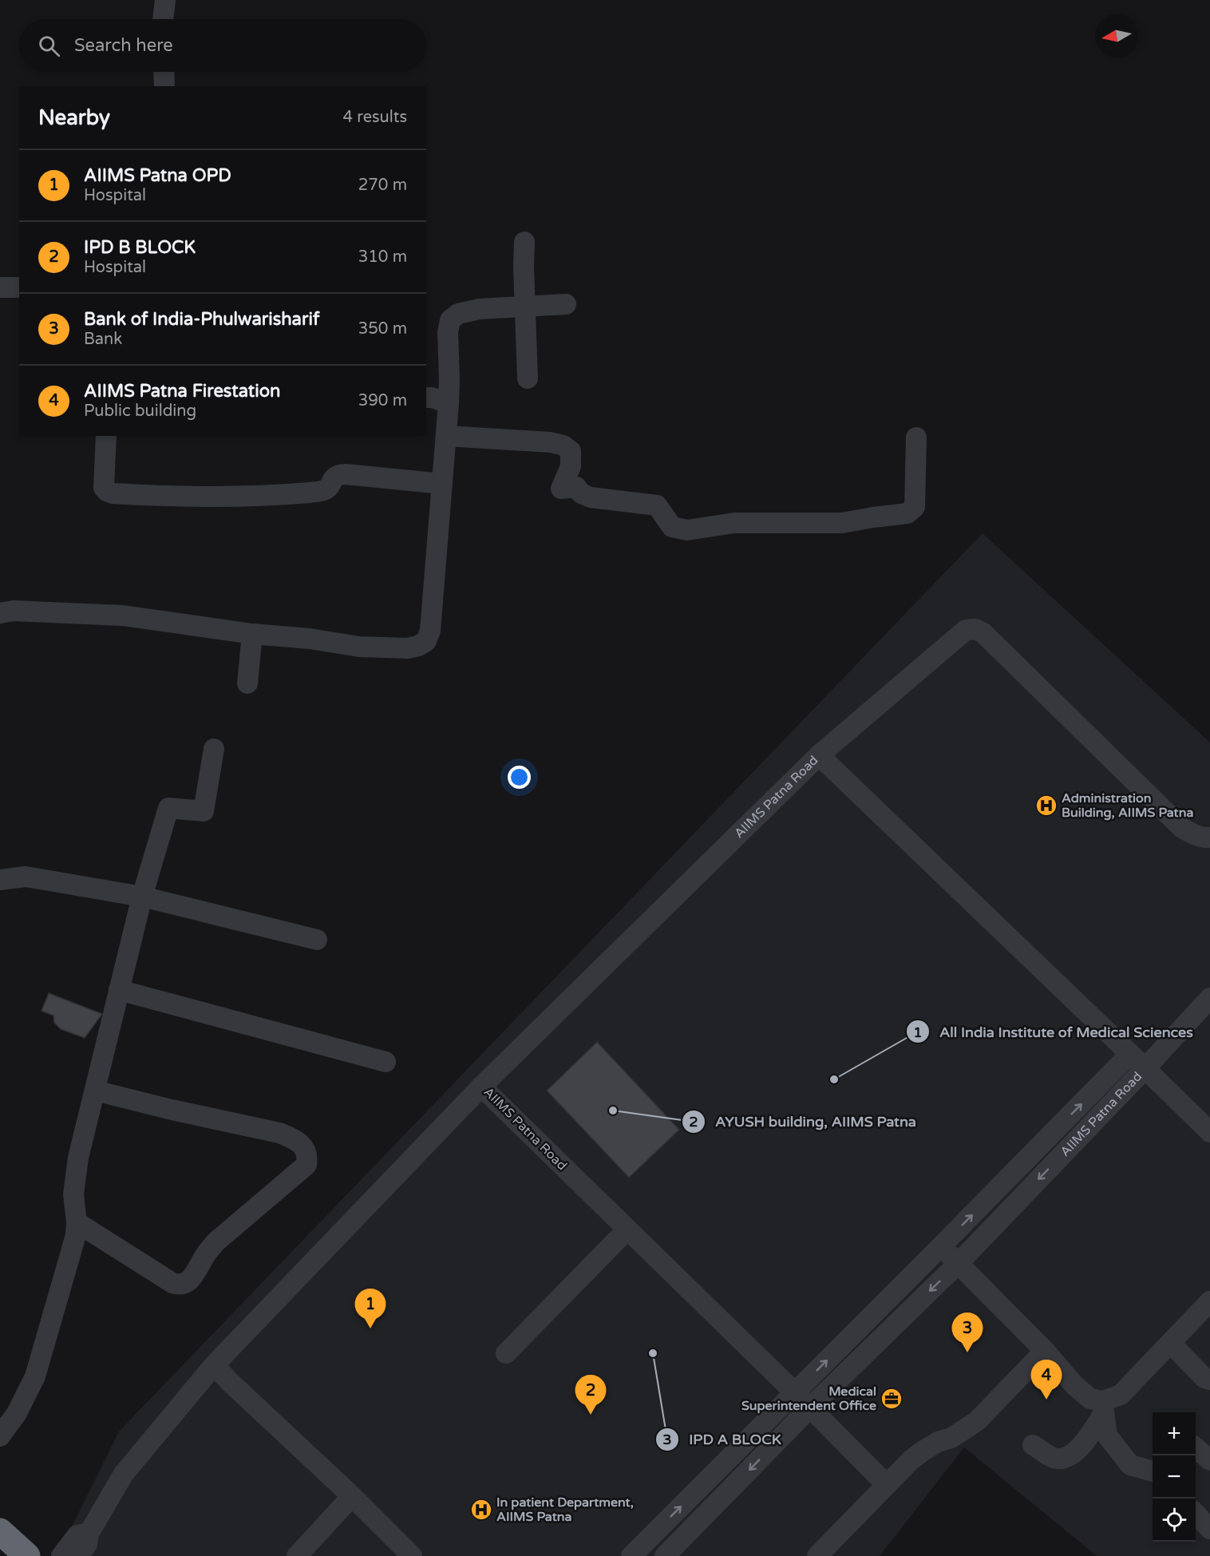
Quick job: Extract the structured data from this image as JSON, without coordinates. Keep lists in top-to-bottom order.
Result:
{
  "streets": {
    "street": ["AIIMS Patna Road"]
  },
  "places": {
    "hospital": ["Administration Building, AIIMS Patna", "In patient Department, AIIMS Patna"],
    "other": ["All India Institute of Medical Sciences", "AYUSH building, AIIMS Patna", "IPD A BLOCK"],
    "office": ["Medical Superintendent Office"]
  },
  "north": "left",
  "page": {
    "search": "Search here",
    "heading": ["Nearby", "4 results"],
    "list": [
      {
        "mark": "1",
        "name": "AIIMS Patna OPD",
        "note": "Hospital",
        "value": "270 m"
      },
      {
        "mark": "2",
        "name": "IPD B BLOCK",
        "note": "Hospital",
        "value": "310 m"
      },
      {
        "mark": "3",
        "name": "Bank of India-Phulwarisharif",
        "note": "Bank",
        "value": "350 m"
      },
      {
        "mark": "4",
        "name": "AIIMS Patna Firestation",
        "note": "Public building",
        "value": "390 m"
      }
    ],
    "pins": [
      "1",
      "3",
      "4",
      "2"
    ],
    "map_buttons": ["+", "−"]
  }
}
